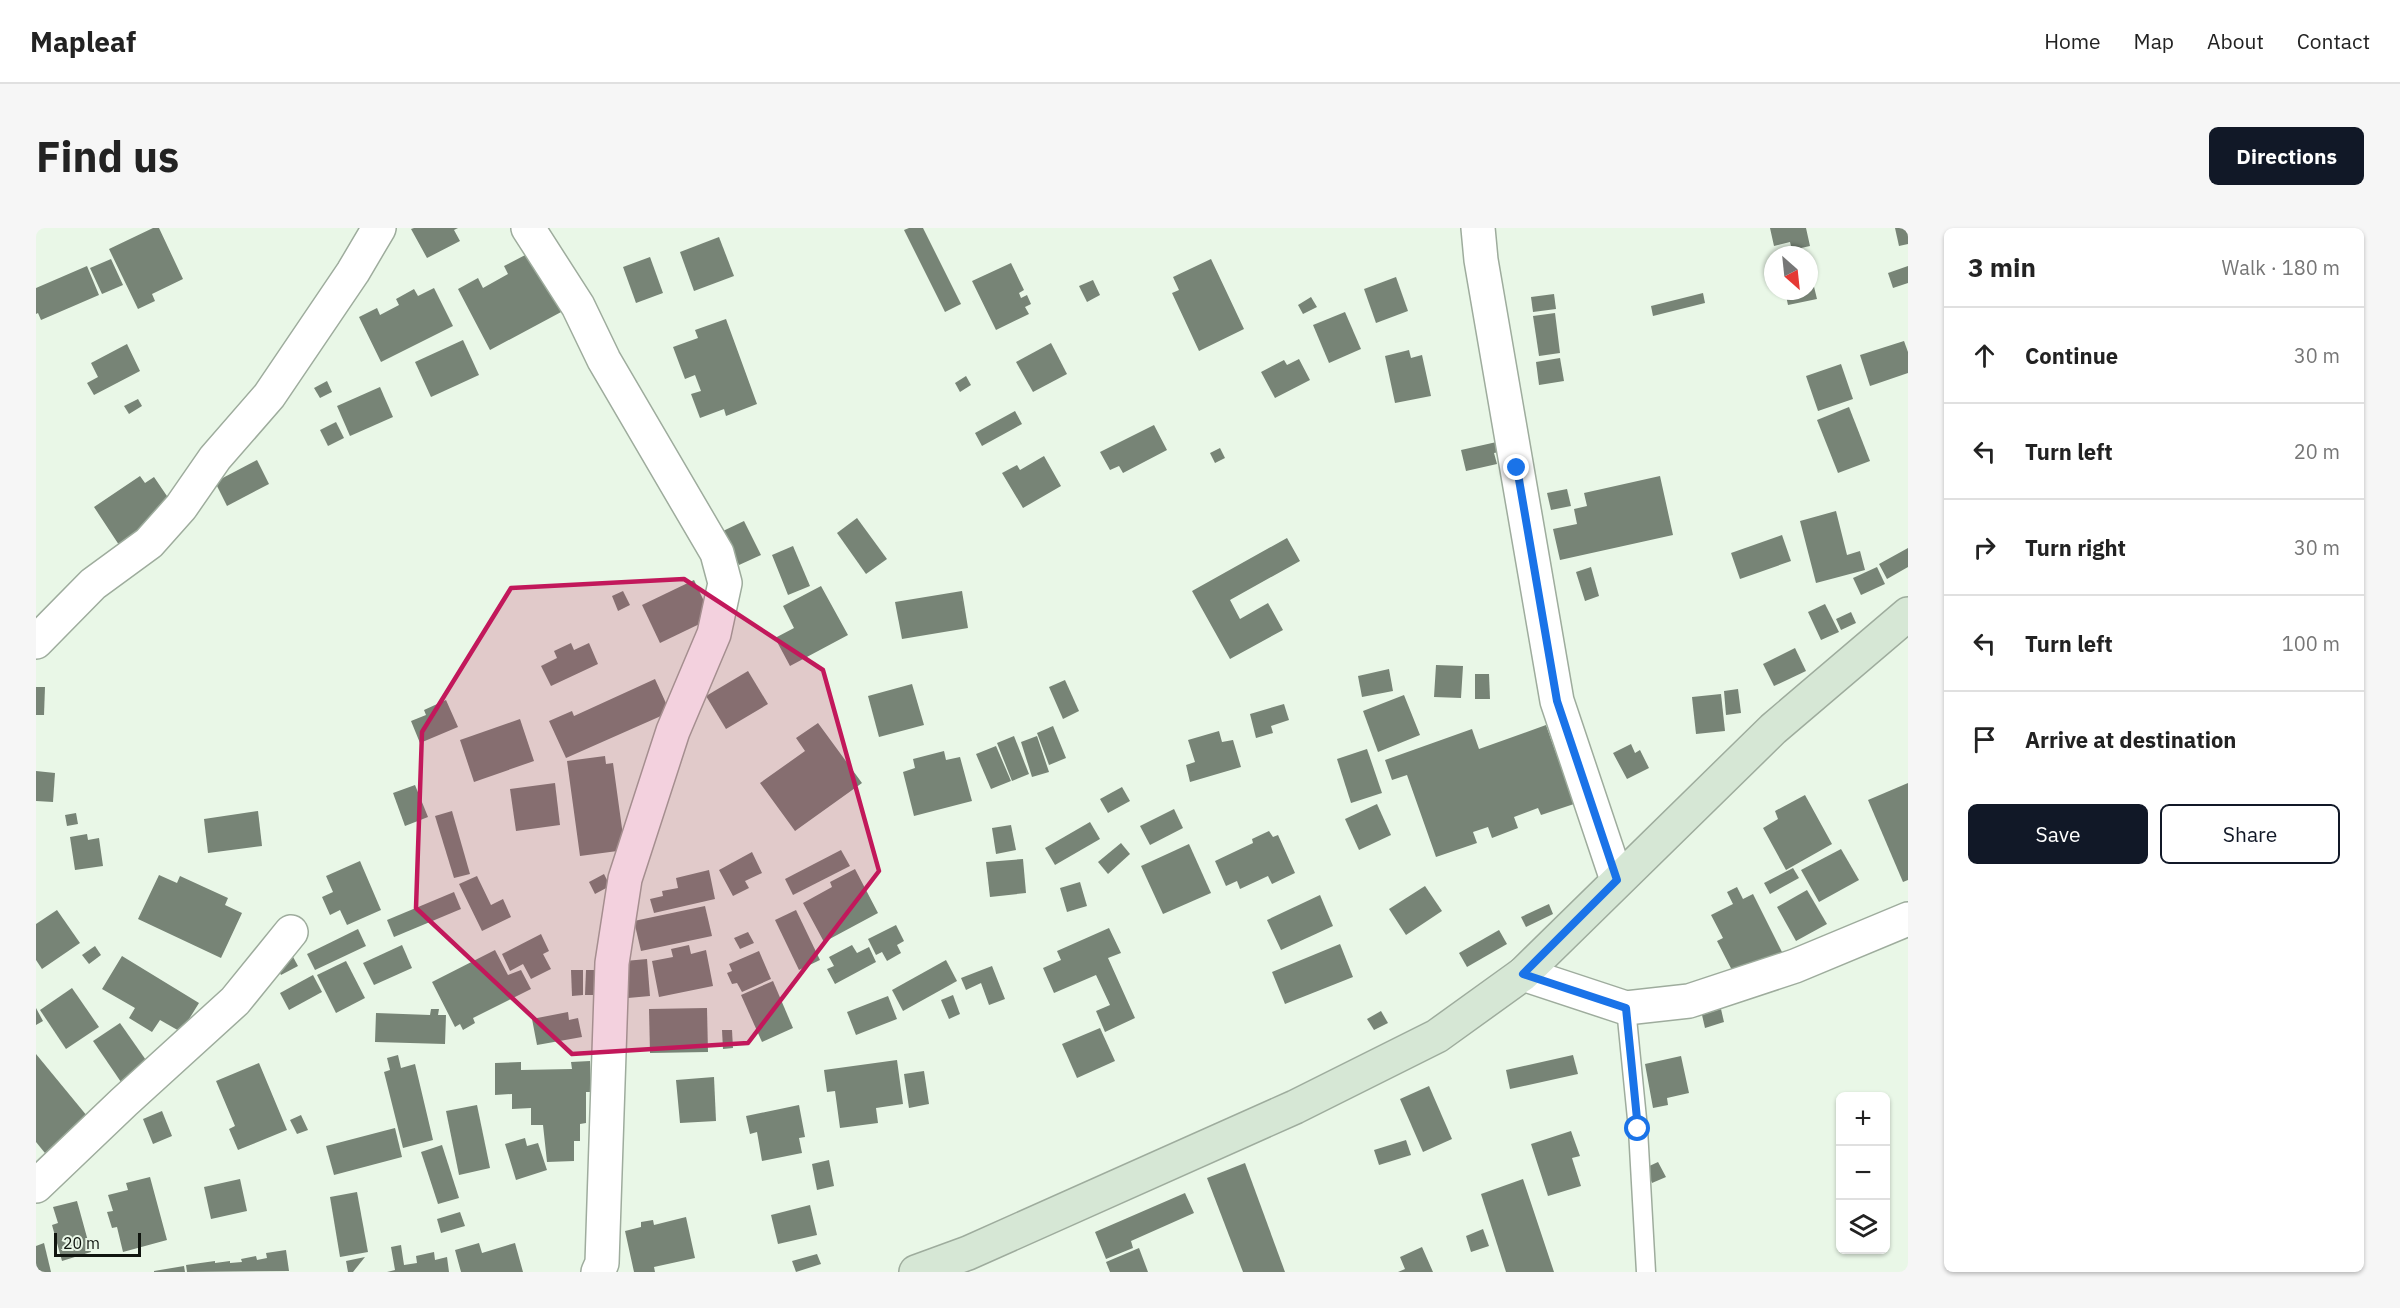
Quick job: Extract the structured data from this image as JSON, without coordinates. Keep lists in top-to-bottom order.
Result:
{
  "scale_bar": "20 m",
  "north": "bottom right",
  "page": {
    "header": "Mapleaf",
    "nav": [
      "Home",
      "Map",
      "About",
      "Contact"
    ],
    "buttons": [
      "Directions",
      ["Save", "Share"]
    ],
    "title": "Find us",
    "heading": ["3 min", "Walk · 180 m"],
    "list": [
      ["Continue", "30 m"],
      ["Turn left", "20 m"],
      ["Turn right", "30 m"],
      ["Turn left", "100 m"],
      "Arrive at destination"
    ],
    "map_buttons": ["+", "−"],
    "scale": "20 m"
  }
}
